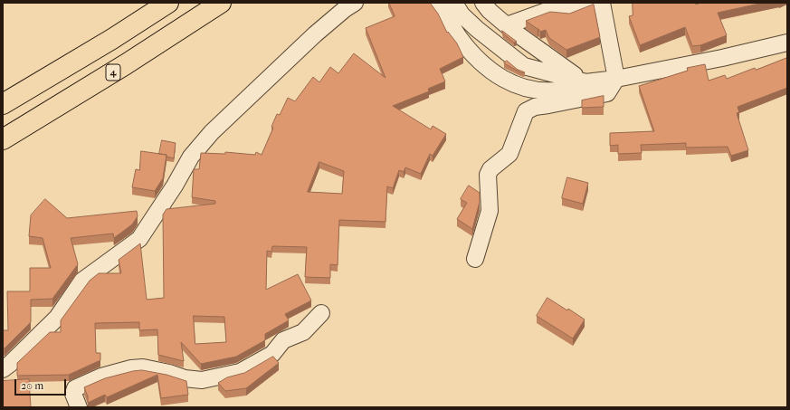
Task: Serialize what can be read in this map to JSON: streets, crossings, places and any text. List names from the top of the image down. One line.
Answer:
{"streets":{"highway":["4"]},"scale_bar":"20 m"}
